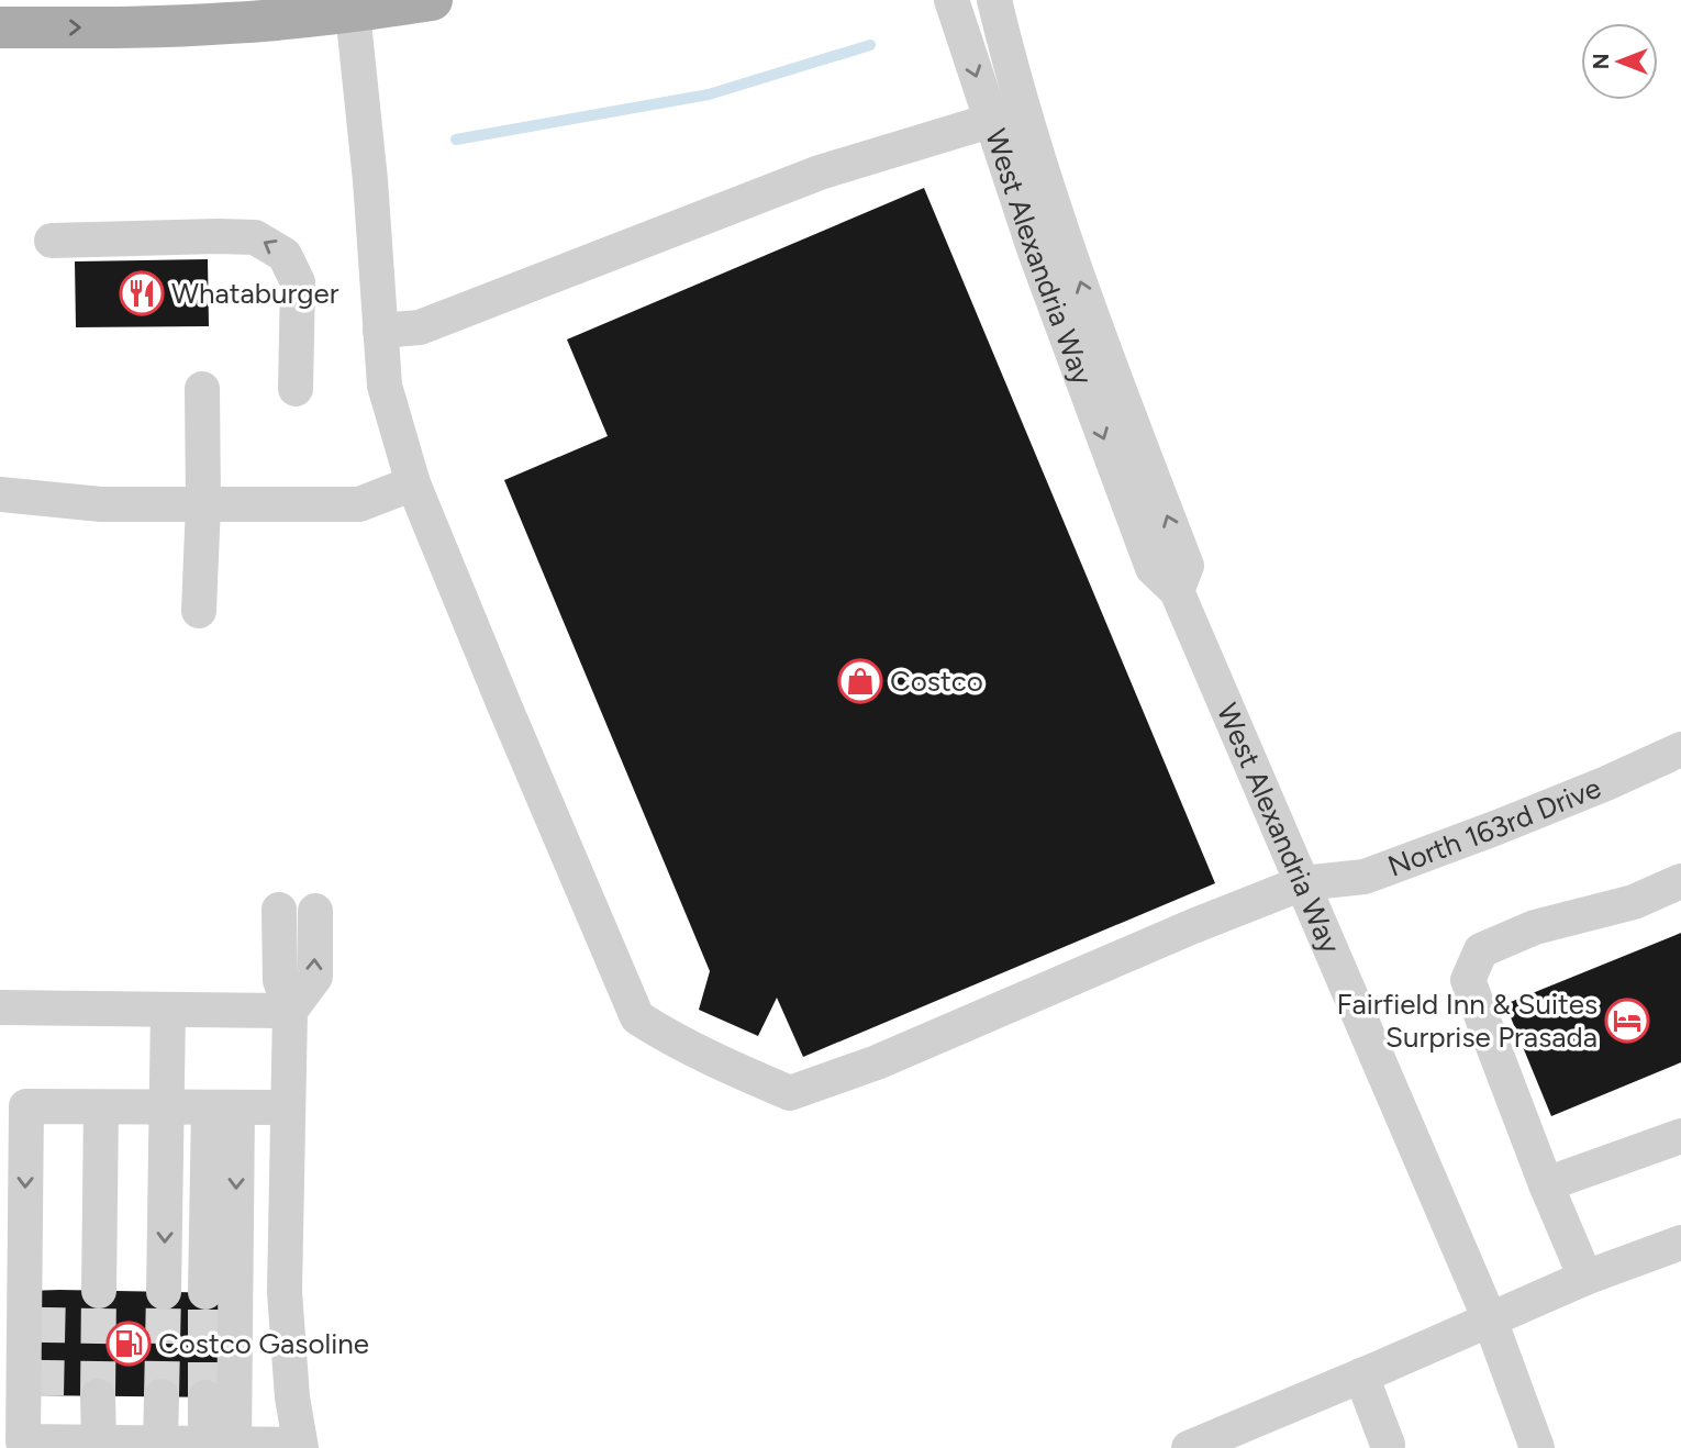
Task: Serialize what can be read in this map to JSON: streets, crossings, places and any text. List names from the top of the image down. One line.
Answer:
{"streets":{"street":["West Alexandria Way","North 163rd Drive"]},"crossings":[["West Alexandria Way","North 163rd Drive"]],"places":{"restaurant":["Whataburger"],"shop":["Costco"],"hotel":["Fairfield Inn & Suites Surprise Prasada"],"fuel station":["Costco Gasoline"]},"north":"left"}
